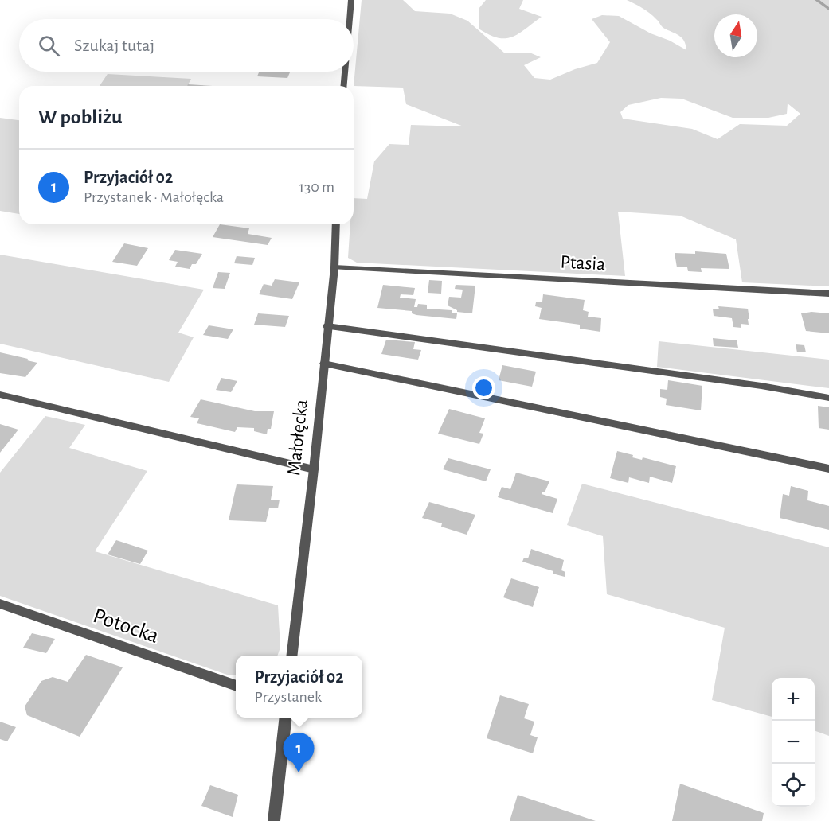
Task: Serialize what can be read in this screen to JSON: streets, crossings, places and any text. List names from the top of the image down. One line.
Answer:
{"streets":{"street":["Ptasia","Małołęcka","Potocka"]},"crossings":[["Ptasia","Małołęcka"]],"north":"top","page":{"search":"Szukaj tutaj","heading":"W pobliżu","list":[{"mark":"1","name":"Przyjaciół 02","note":"Przystanek · Małołęcka","value":"130 m"}],"popup":["Przyjaciół 02","Przystanek"],"map_buttons":["+","−"],"pins":"1"}}
